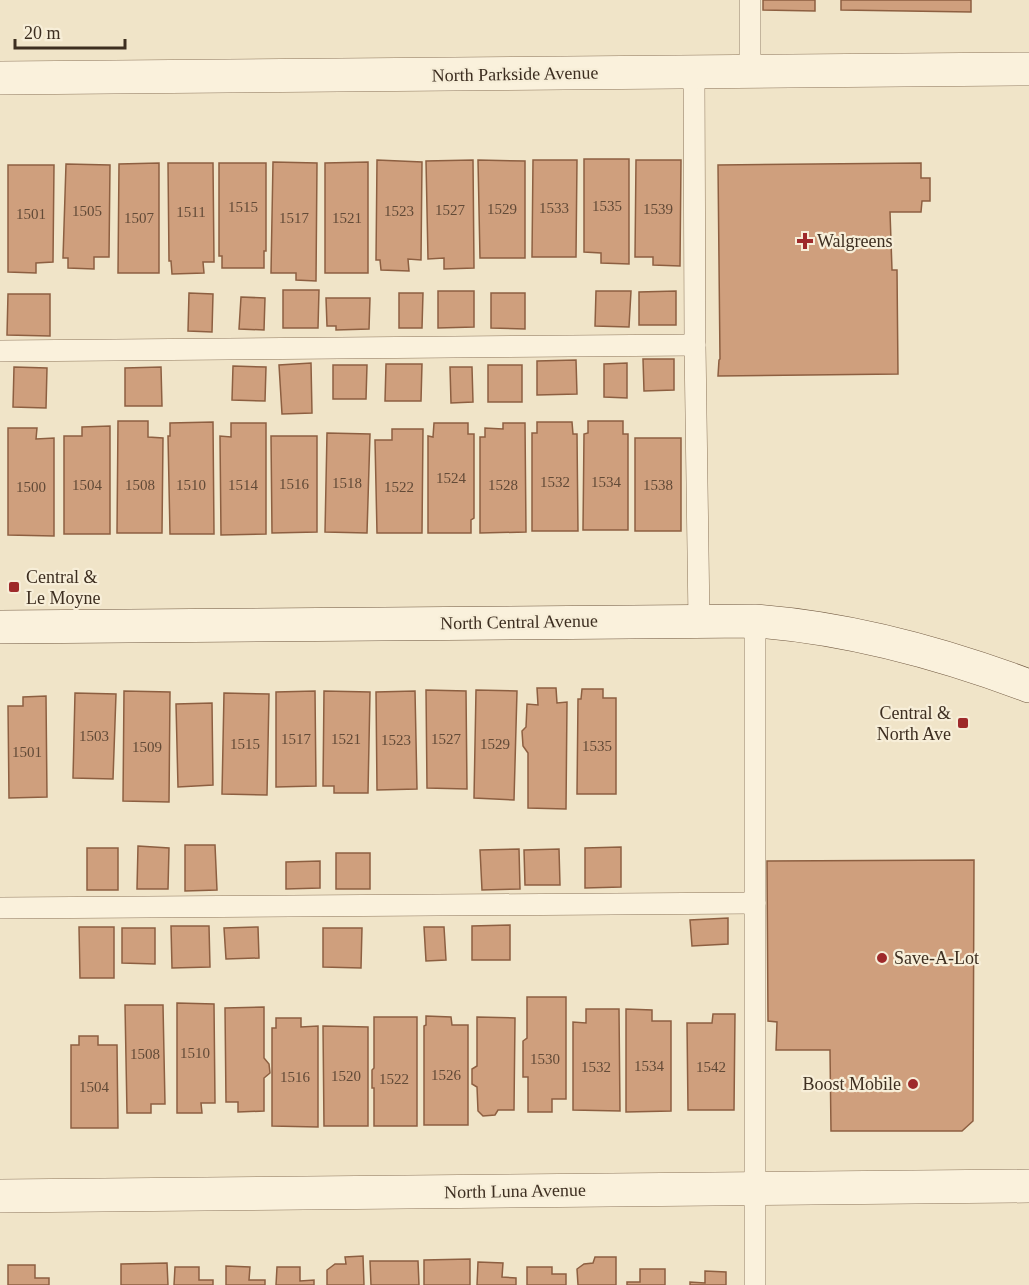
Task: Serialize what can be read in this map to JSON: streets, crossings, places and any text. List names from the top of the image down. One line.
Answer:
{"streets":{"street":["North Parkside Avenue","North Central Avenue","North Luna Avenue"]},"places":{"health":["Walgreens"],"transit":["Central & Le Moyne","Central & North Ave"],"other":["Save-A-Lot","Boost Mobile"]},"house_numbers":["1535","1515","1533","1529","1539","1527","1505","1523","1511","1501","1507","1517","1521","1524","1532","1534","1518","1516","1504","1508","1510","1514","1528","1538","1500","1522","1503","1517","1521","1527","1523","1515","1529","1535","1509","1501","1510","1508","1530","1534","1532","1542","1526","1520","1516","1522","1504"],"scale_bar":"20 m"}
